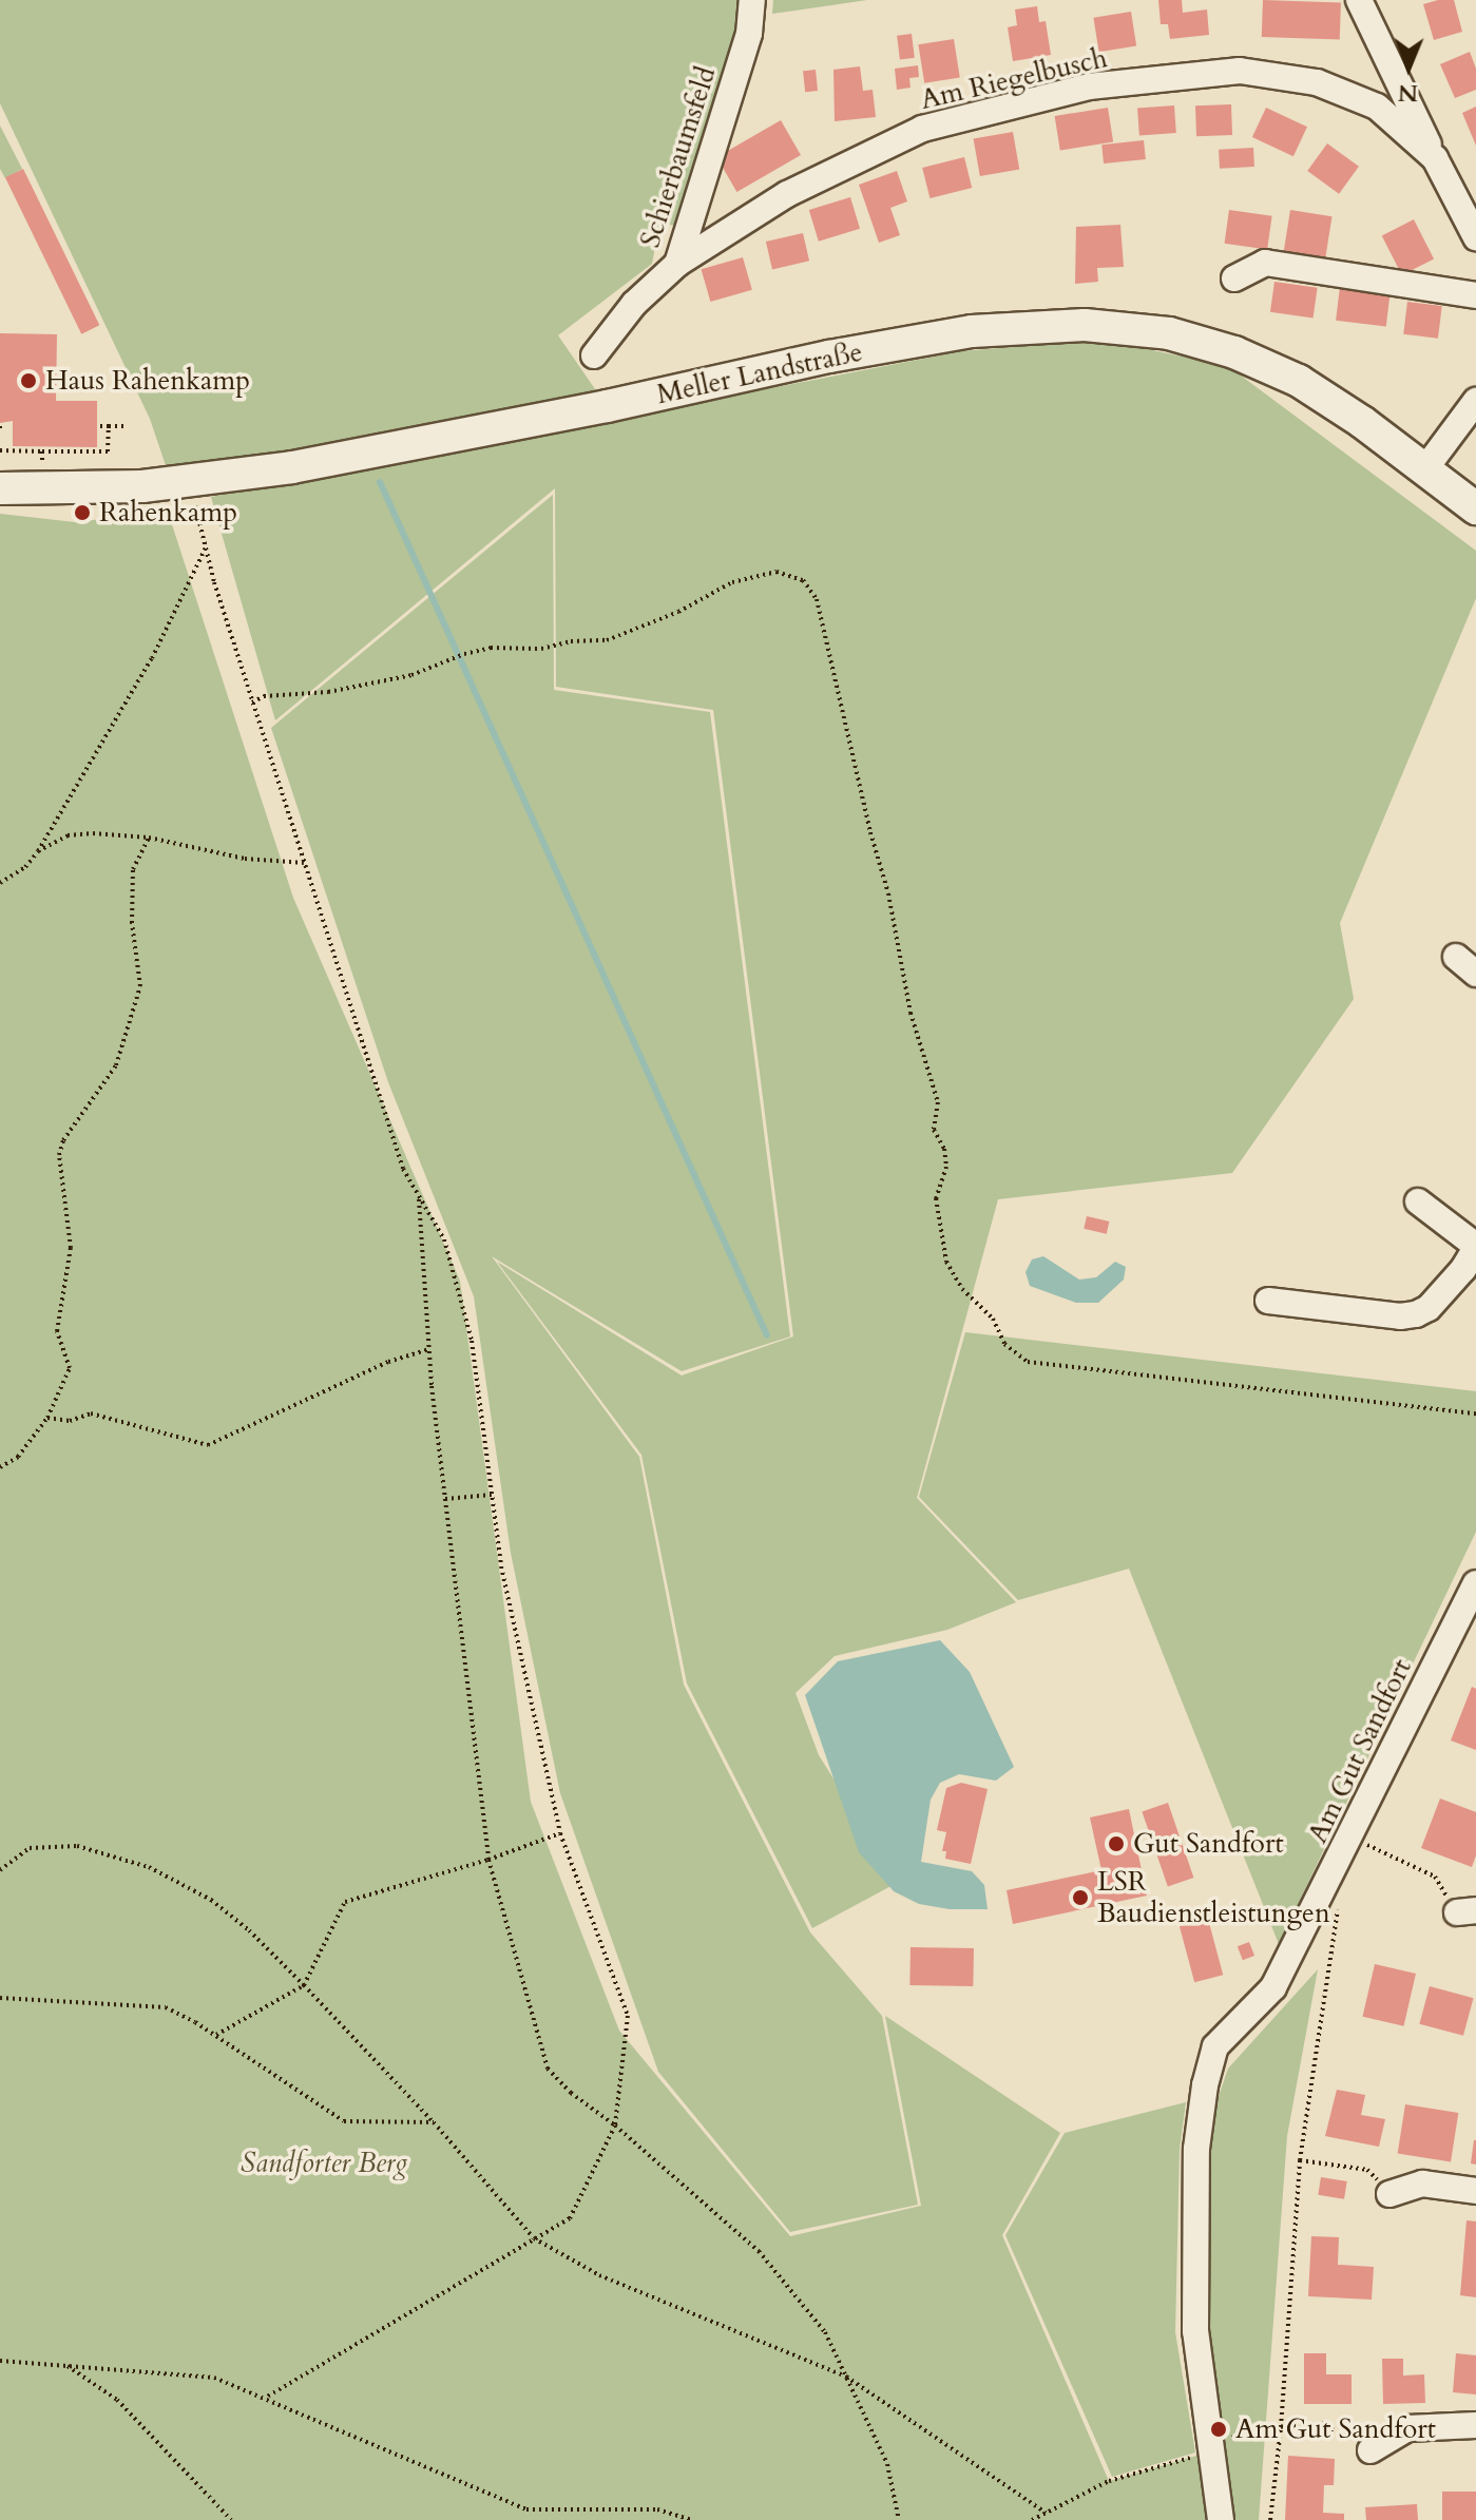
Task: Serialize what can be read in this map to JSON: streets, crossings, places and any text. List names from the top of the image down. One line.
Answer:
{"streets":{"street":["Am Riegelbusch","Schierbaumsfeld","Meller Landstraße","Am Gut Sandfort"]},"crossings":[["Am Riegelbusch","Schierbaumsfeld"]],"parks":["Sandforter Berg"],"places":["Haus Rahenkamp","Rahenkamp","Gut Sandfort","LSR Baudienstleistungen","Am Gut Sandfort"],"north":"bottom"}
